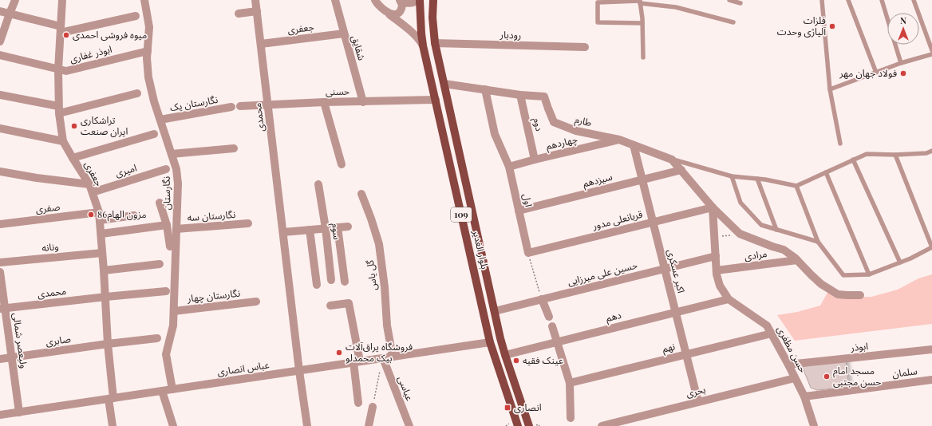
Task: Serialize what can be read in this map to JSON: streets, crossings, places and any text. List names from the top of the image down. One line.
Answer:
{"streets":{"main road":["109","بلوار الغدیر"],"street":["جعفری","رودبار","شقایق","ابوذر غفاری","حسنی","نگارستان یک","محمدی","طارم","دوم","چهاردهم","امیری","سیزدهم","نگارستان","اول","صفری","نگارستان سه","قربانعلی مدور","سوم","ونانه","مرادی","اکبر عسکری","حسین علی میرزایی","گل یاس","نگارستان چهار","دهم","ولیعصر شمالی","صابری","ابوذر","نهم","حسن مظفری","عباس انصاری","سلمان","عباسی","بحری"]},"crossings":[["جعفری","شقایق"],["جعفری","ابوذر غفاری"],["جعفری","محمدی"],["جعفری","امیری"],["جعفری","صفری"],["جعفری","ونانه"],["جعفری","صابری"],["جعفری","عباس انصاری"],["رودبار","بلوار الغدیر"],["شقایق","حسنی"],["ابوذر غفاری","نگارستان"],["حسنی","محمدی"],["حسنی","بلوار الغدیر"],["نگارستان یک","نگارستان"],["محمدی","ولیعصر شمالی"],["محمدی","عباس انصاری"],["طارم","دوم"],["طارم","چهاردهم"],["طارم","سیزدهم"],["طارم","اول"],["طارم","قربانعلی مدور"],["طارم","بلوار الغدیر"],["طارم","اکبر عسکری"],["طارم","حسن مظفری"],["دوم","چهاردهم"],["چهاردهم","اول"],["سیزدهم","اول"],["سیزدهم","اکبر عسکری"],["نگارستان","نگارستان سه"],["نگارستان","نگارستان چهار"],["نگارستان","عباس انصاری"],["اول","قربانعلی مدور"],["قربانعلی مدور","اکبر عسکری"],["قربانعلی مدور","حسن مظفری"],["بلوار الغدیر","حسین علی میرزایی"],["بلوار الغدیر","دهم"],["بلوار الغدیر","عباس انصاری"],["مرادی","حسن مظفری"],["اکبر عسکری","حسین علی میرزایی"],["اکبر عسکری","دهم"],["اکبر عسکری","نهم"],["اکبر عسکری","بحری"],["حسین علی میرزایی","حسن مظفری"],["گل یاس","عباس انصاری"],["دهم","حسن مظفری"],["ولیعصر شمالی","صابری"],["ولیعصر شمالی","عباس انصاری"],["ابوذر","حسن مظفری"],["نهم","حسن مظفری"],["حسن مظفری","سلمان"],["حسن مظفری","بحری"],["عباس انصاری","عباسی"]],"places":{"other":["فلزات آلیاژی وحدت","میوه فروشی احمدی","فولاد جهان مهر","تراشکاری ایران صنعت","مزون الهام86","فروشگاه یراق‌آلات بیک محمدلو","عینک فقیه","مسجد امام حسن مجتبی"],"transit":["انصاری"]},"north":"top"}
